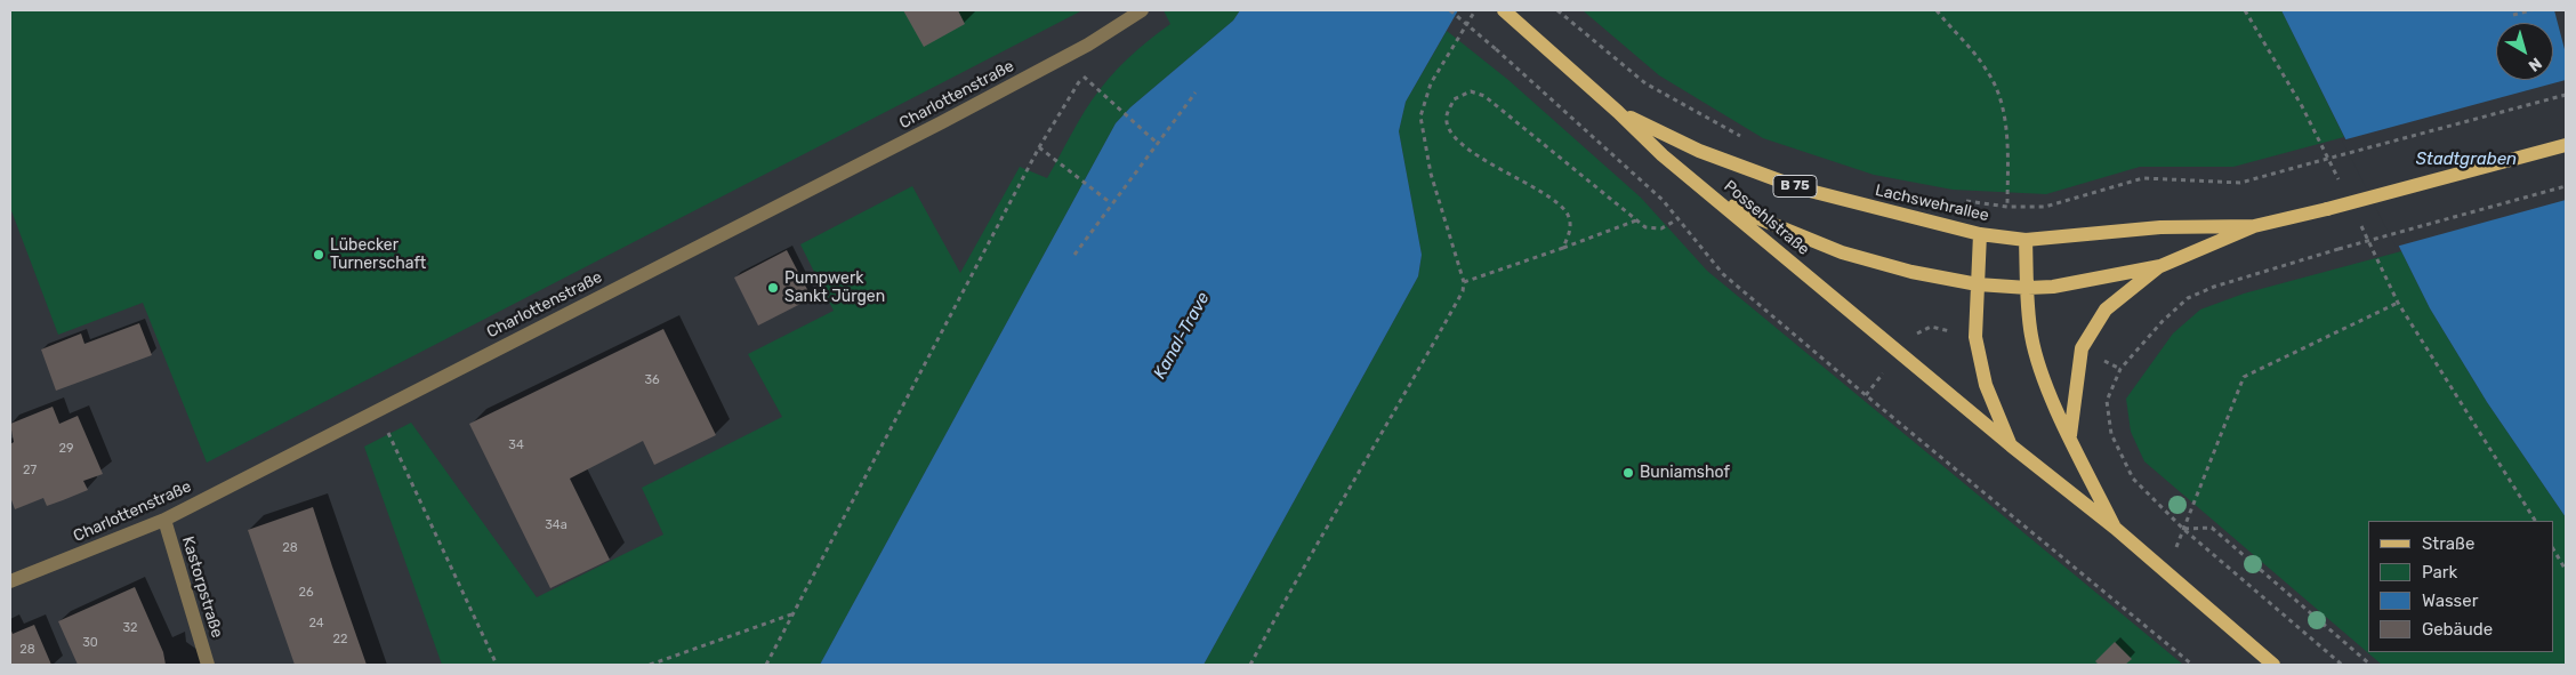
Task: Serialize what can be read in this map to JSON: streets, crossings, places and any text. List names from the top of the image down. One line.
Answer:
{"streets":{"main road":["B 75","Lachswehrallee","Possehlstraße"],"street":["Charlottenstraße","Kastorpstraße"]},"crossings":[["Charlottenstraße","Kastorpstraße"],["Lachswehrallee","Possehlstraße"]],"water":["Stadtgraben","Kanal-Trave"],"places":["Lübecker Turnerschaft","Pumpwerk Sankt Jürgen","Buniamshof"],"house_numbers":["36","34","29","27","34a","28","26","24","32","22","30","28"],"legend":["Straße","Park","Wasser","Gebäude"],"north":"bottom right"}
